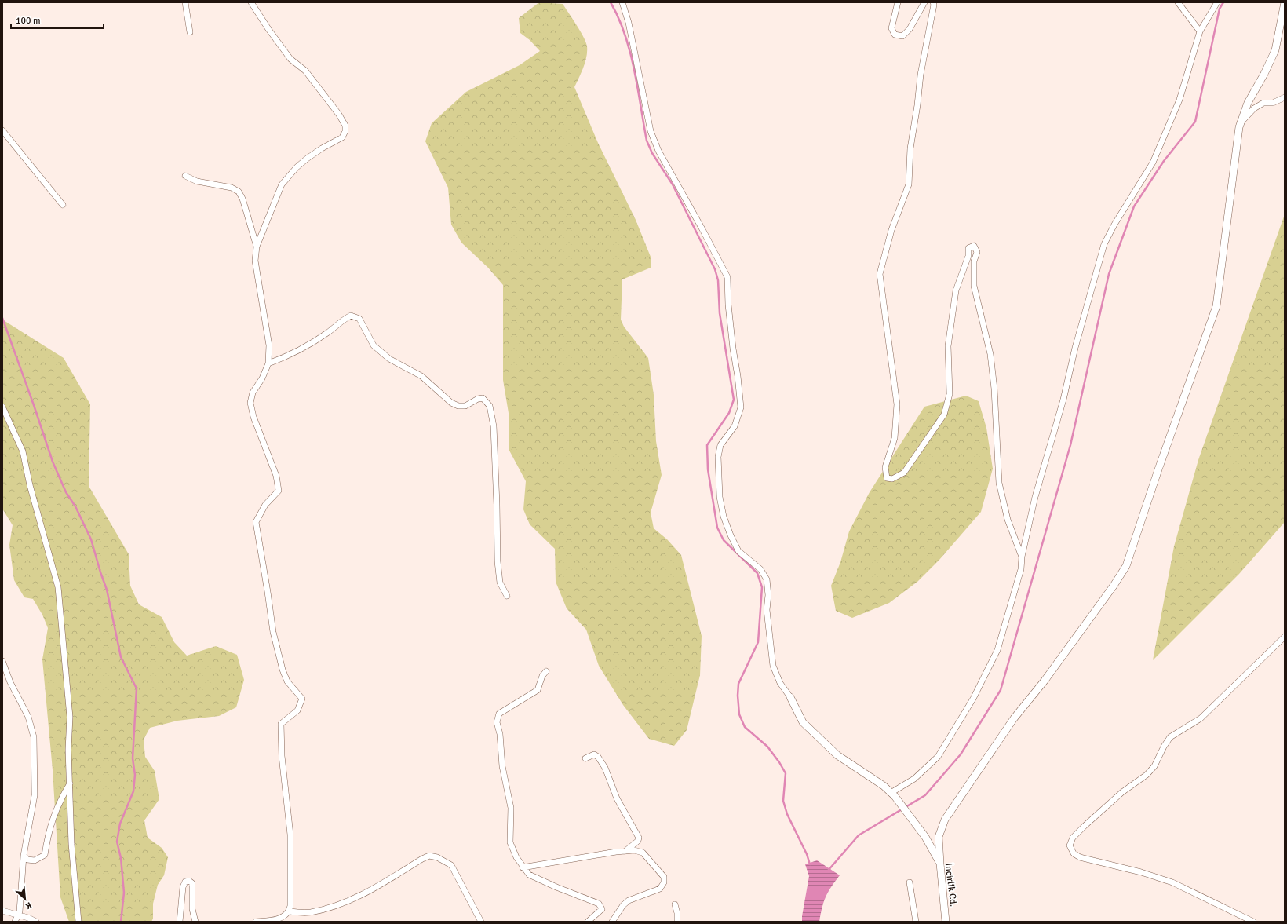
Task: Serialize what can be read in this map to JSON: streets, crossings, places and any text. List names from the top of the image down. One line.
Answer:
{"streets":{"street":["İncirlik Cd."]},"scale_bar":"100 m","north":"bottom right"}
